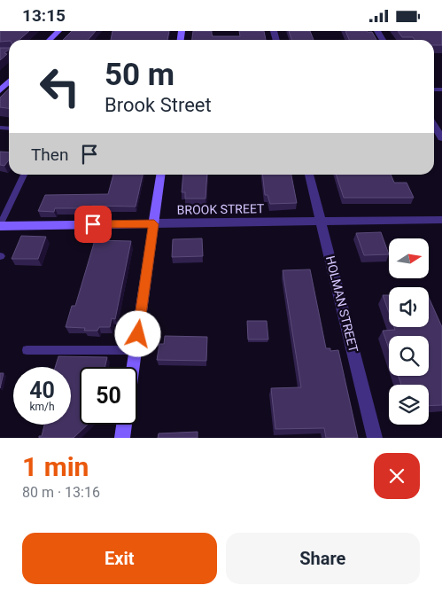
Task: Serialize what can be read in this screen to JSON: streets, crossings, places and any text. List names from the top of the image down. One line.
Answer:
{"streets":{"main road":["BROOK STREET"],"street":["HOLMAN STREET"]},"crossings":[["BROOK STREET","HOLMAN STREET"]],"north":"right","page":{"status":"13:15","turn":["50 m","Brook Street"],"then":"Then","speed":"40 km/h","limit":"50","heading":["1 min","80 m · 13:16"],"buttons":["Exit","Share"]}}
